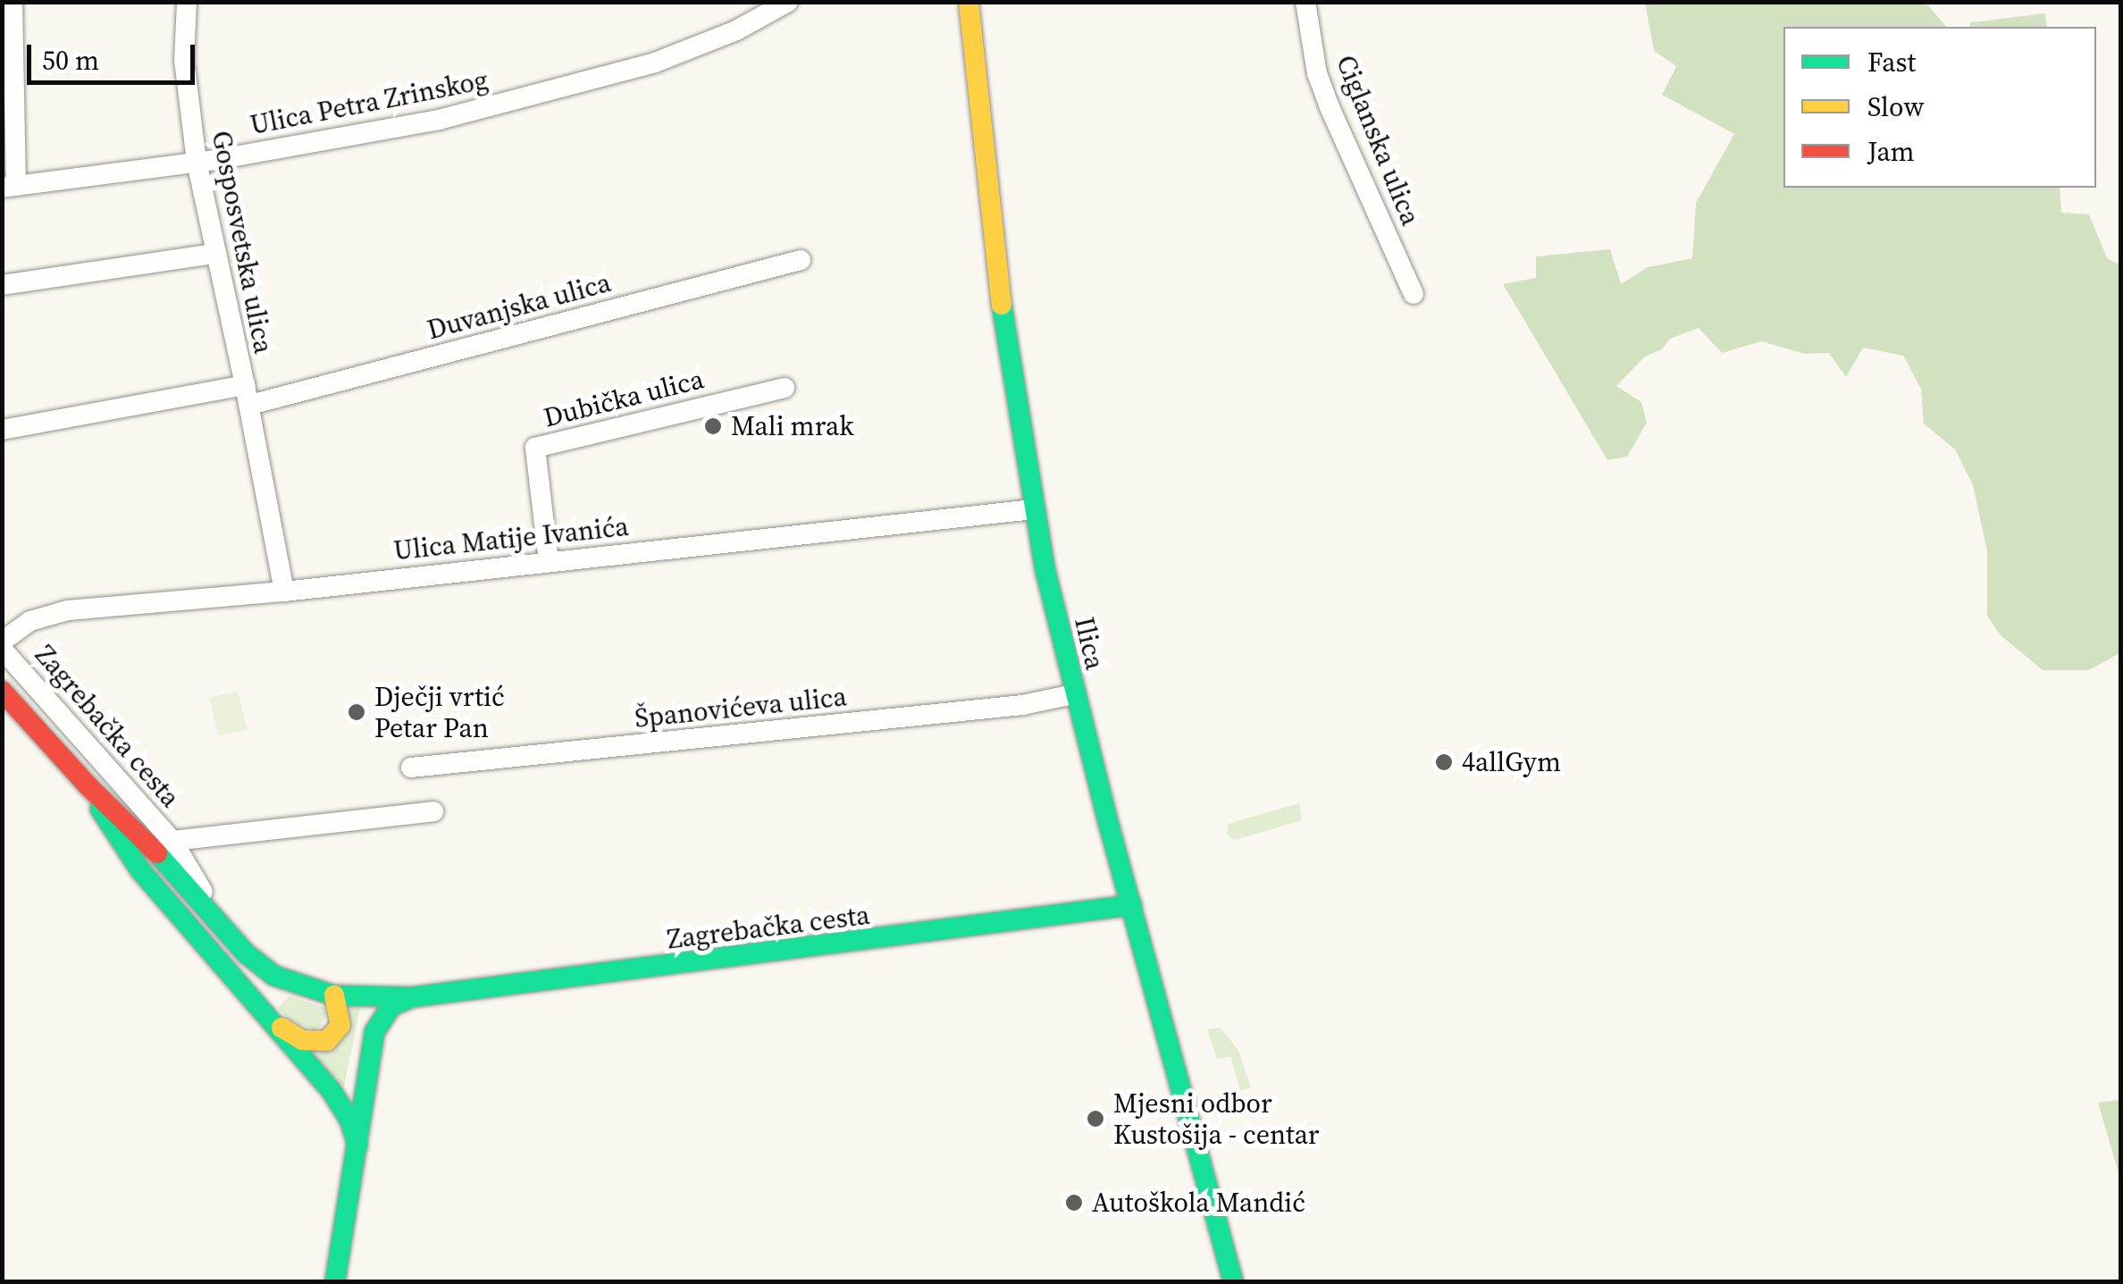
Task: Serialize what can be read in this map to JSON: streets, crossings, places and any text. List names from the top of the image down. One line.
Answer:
{"streets":{"main road":["Ilica","Zagrebačka cesta"],"street":["Ulica Petra Zrinskog","Ciglanska ulica","Gosposvetska ulica","Duvanjska ulica","Dubička ulica","Ulica Matije Ivanića","Španovićeva ulica"]},"crossings":[["Ulica Petra Zrinskog","Gosposvetska ulica"],["Gosposvetska ulica","Duvanjska ulica"],["Dubička ulica","Ulica Matije Ivanića"],["Ulica Matije Ivanića","Ilica"],["Ilica","Španovićeva ulica"],["Ilica","Zagrebačka cesta"]],"places":["Mali mrak","Dječji vrtić Petar Pan","4allGym","Mjesni odbor Kustošija - centar","Autoškola Mandić"],"legend":["Fast","Slow","Jam"],"scale_bar":"50 m"}
